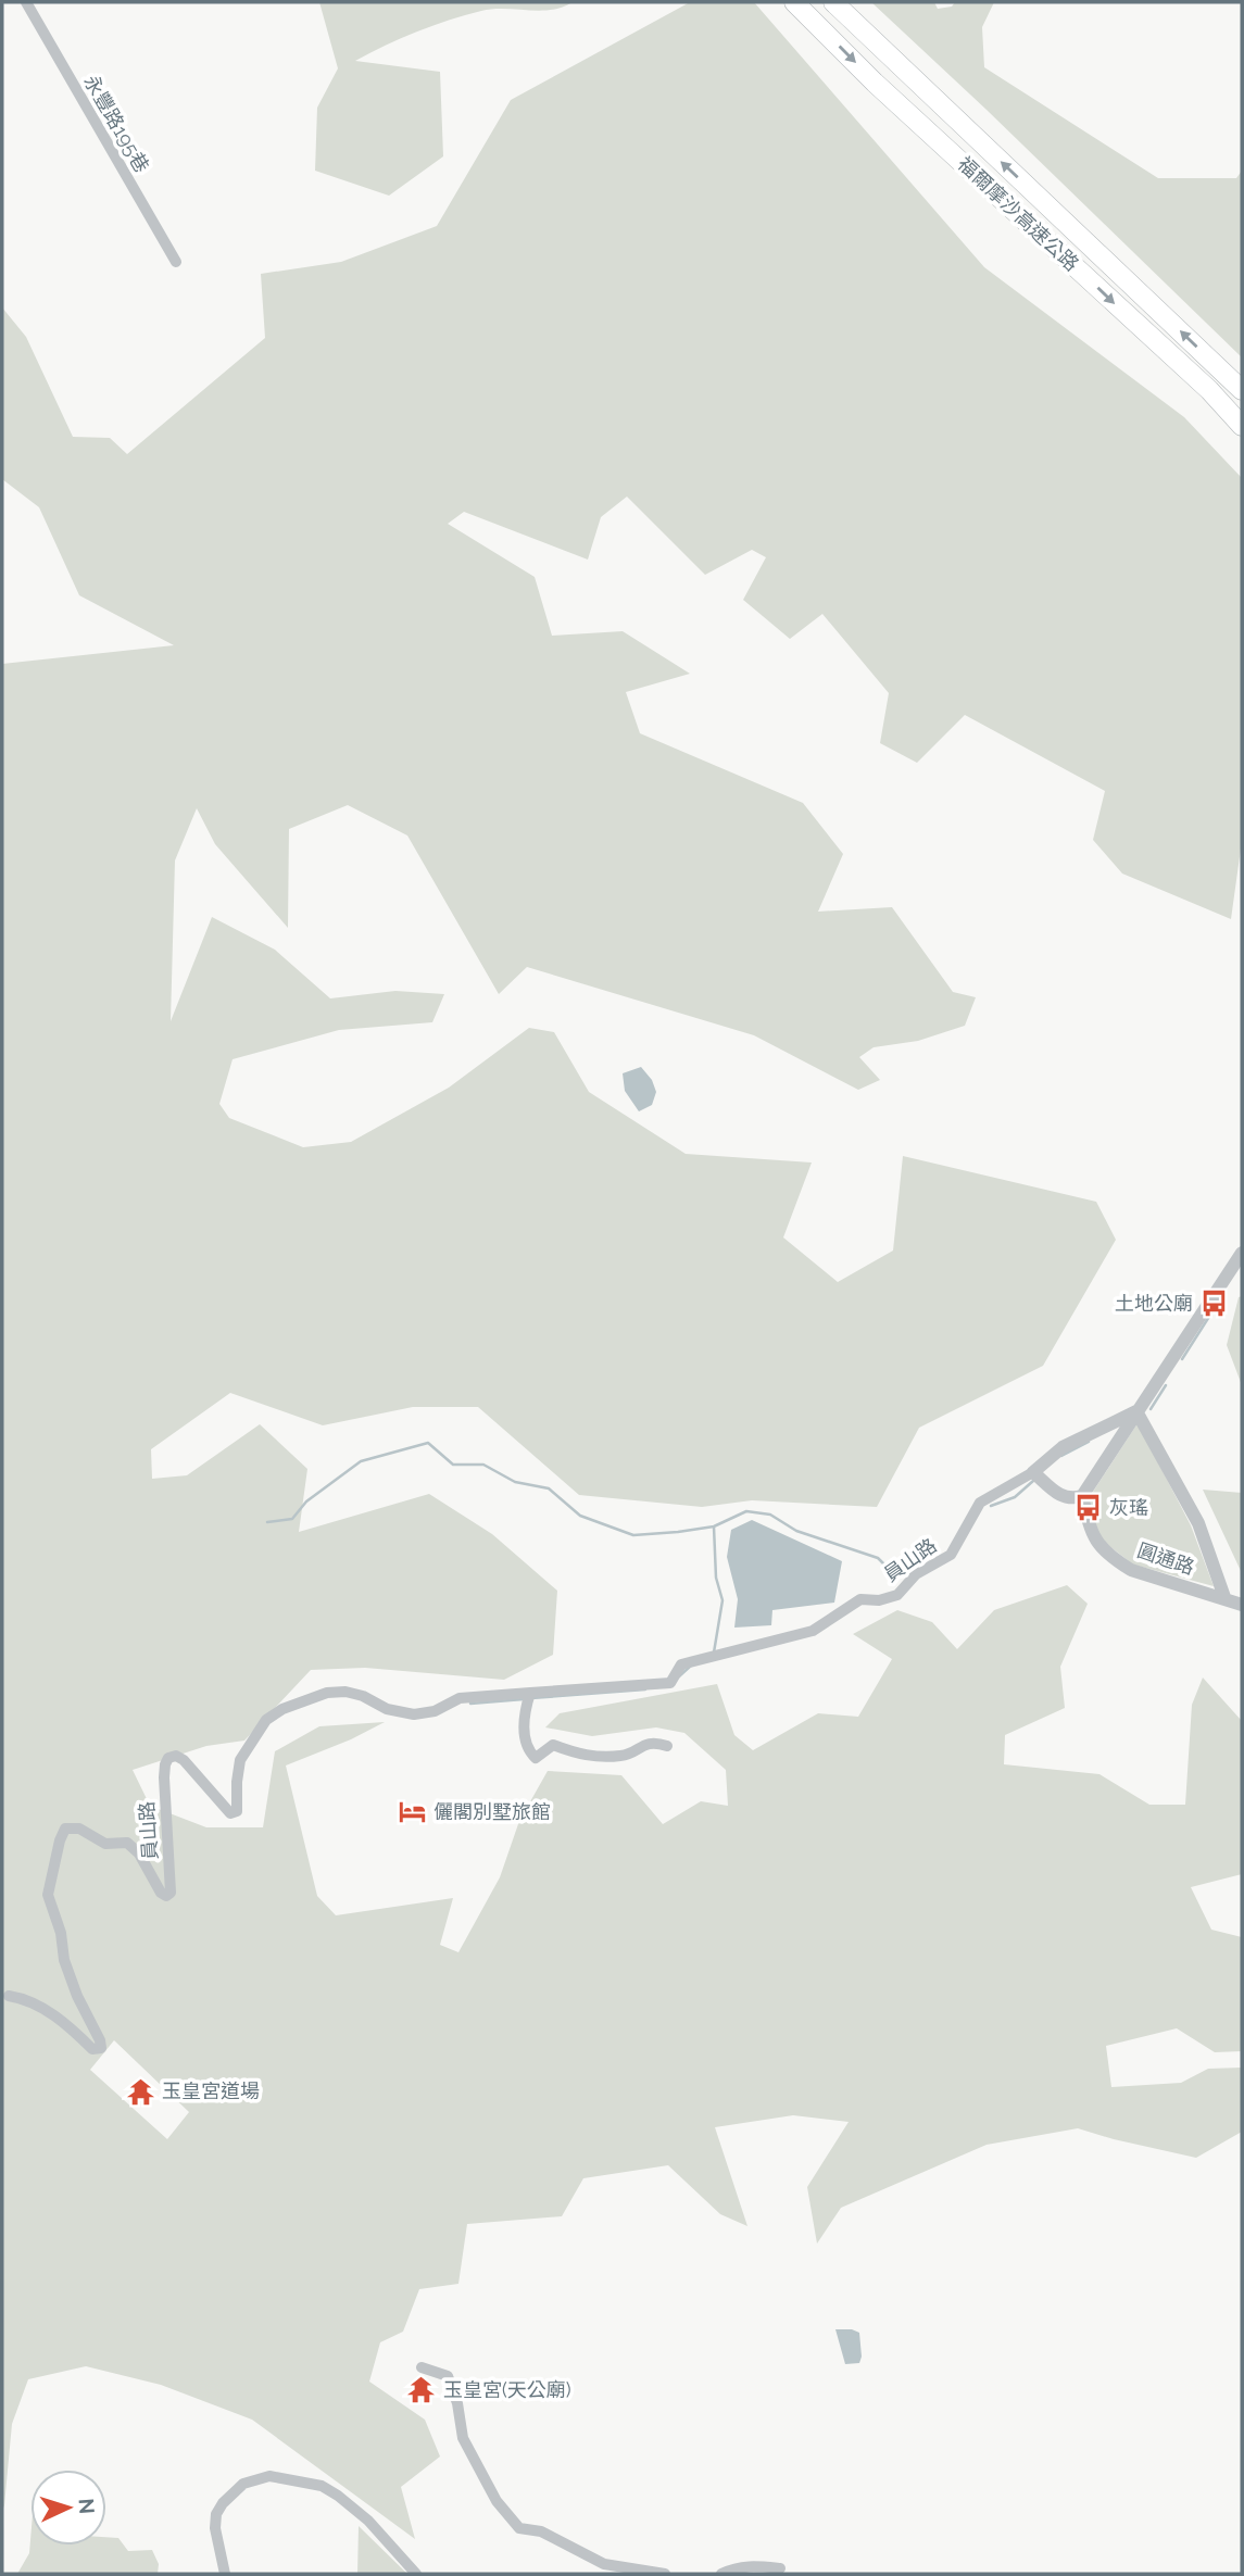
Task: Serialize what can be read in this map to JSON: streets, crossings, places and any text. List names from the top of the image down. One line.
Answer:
{"streets":{"highway":["福爾摩沙高速公路"],"street":["永豐路195巷","圓通路","員山路"]},"places":{"bus stop":["土地公廟","灰瑤"],"hotel":["儷閣別墅旅館"],"temple":["玉皇宮道場","玉皇宮(天公廟)"]},"north":"right"}
